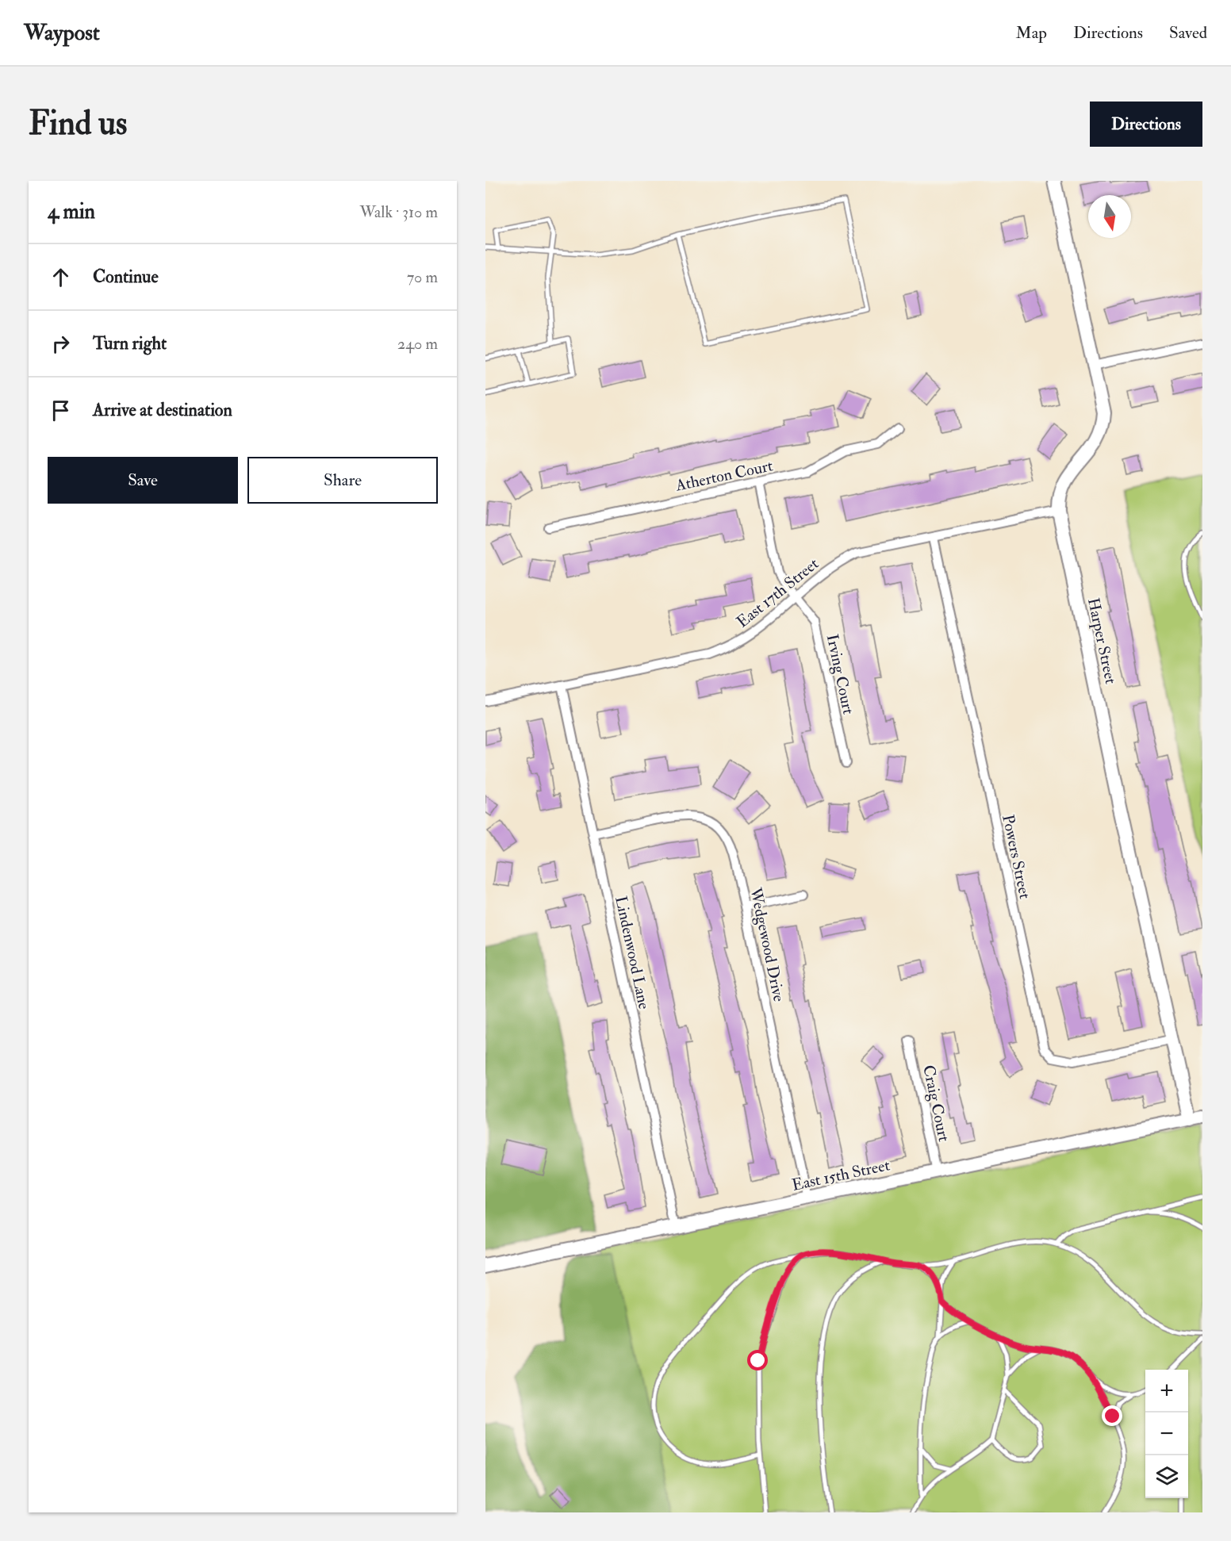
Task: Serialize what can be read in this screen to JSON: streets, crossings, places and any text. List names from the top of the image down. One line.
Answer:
{"streets":{"street":["Atherton Court","East 17th Street","Harper Street","Irving Court","Powers Street","Wedgewood Drive","Lindenwood Lane","Craig Court","East 15th Street"]},"crossings":[["Atherton Court","Irving Court"],["East 17th Street","Harper Street"],["East 17th Street","Irving Court"],["East 17th Street","Powers Street"],["East 17th Street","Lindenwood Lane"],["Harper Street","Powers Street"],["Harper Street","East 15th Street"],["Wedgewood Drive","Lindenwood Lane"],["Wedgewood Drive","East 15th Street"],["Lindenwood Lane","East 15th Street"],["Craig Court","East 15th Street"]],"north":"bottom","page":{"header":"Waypost","nav":["Map","Directions","Saved"],"buttons":["Directions",["Save","Share"]],"title":"Find us","heading":["4 min","Walk · 310 m"],"list":[["Continue","70 m"],["Turn right","240 m"],"Arrive at destination"],"map_buttons":["+","−"]}}
